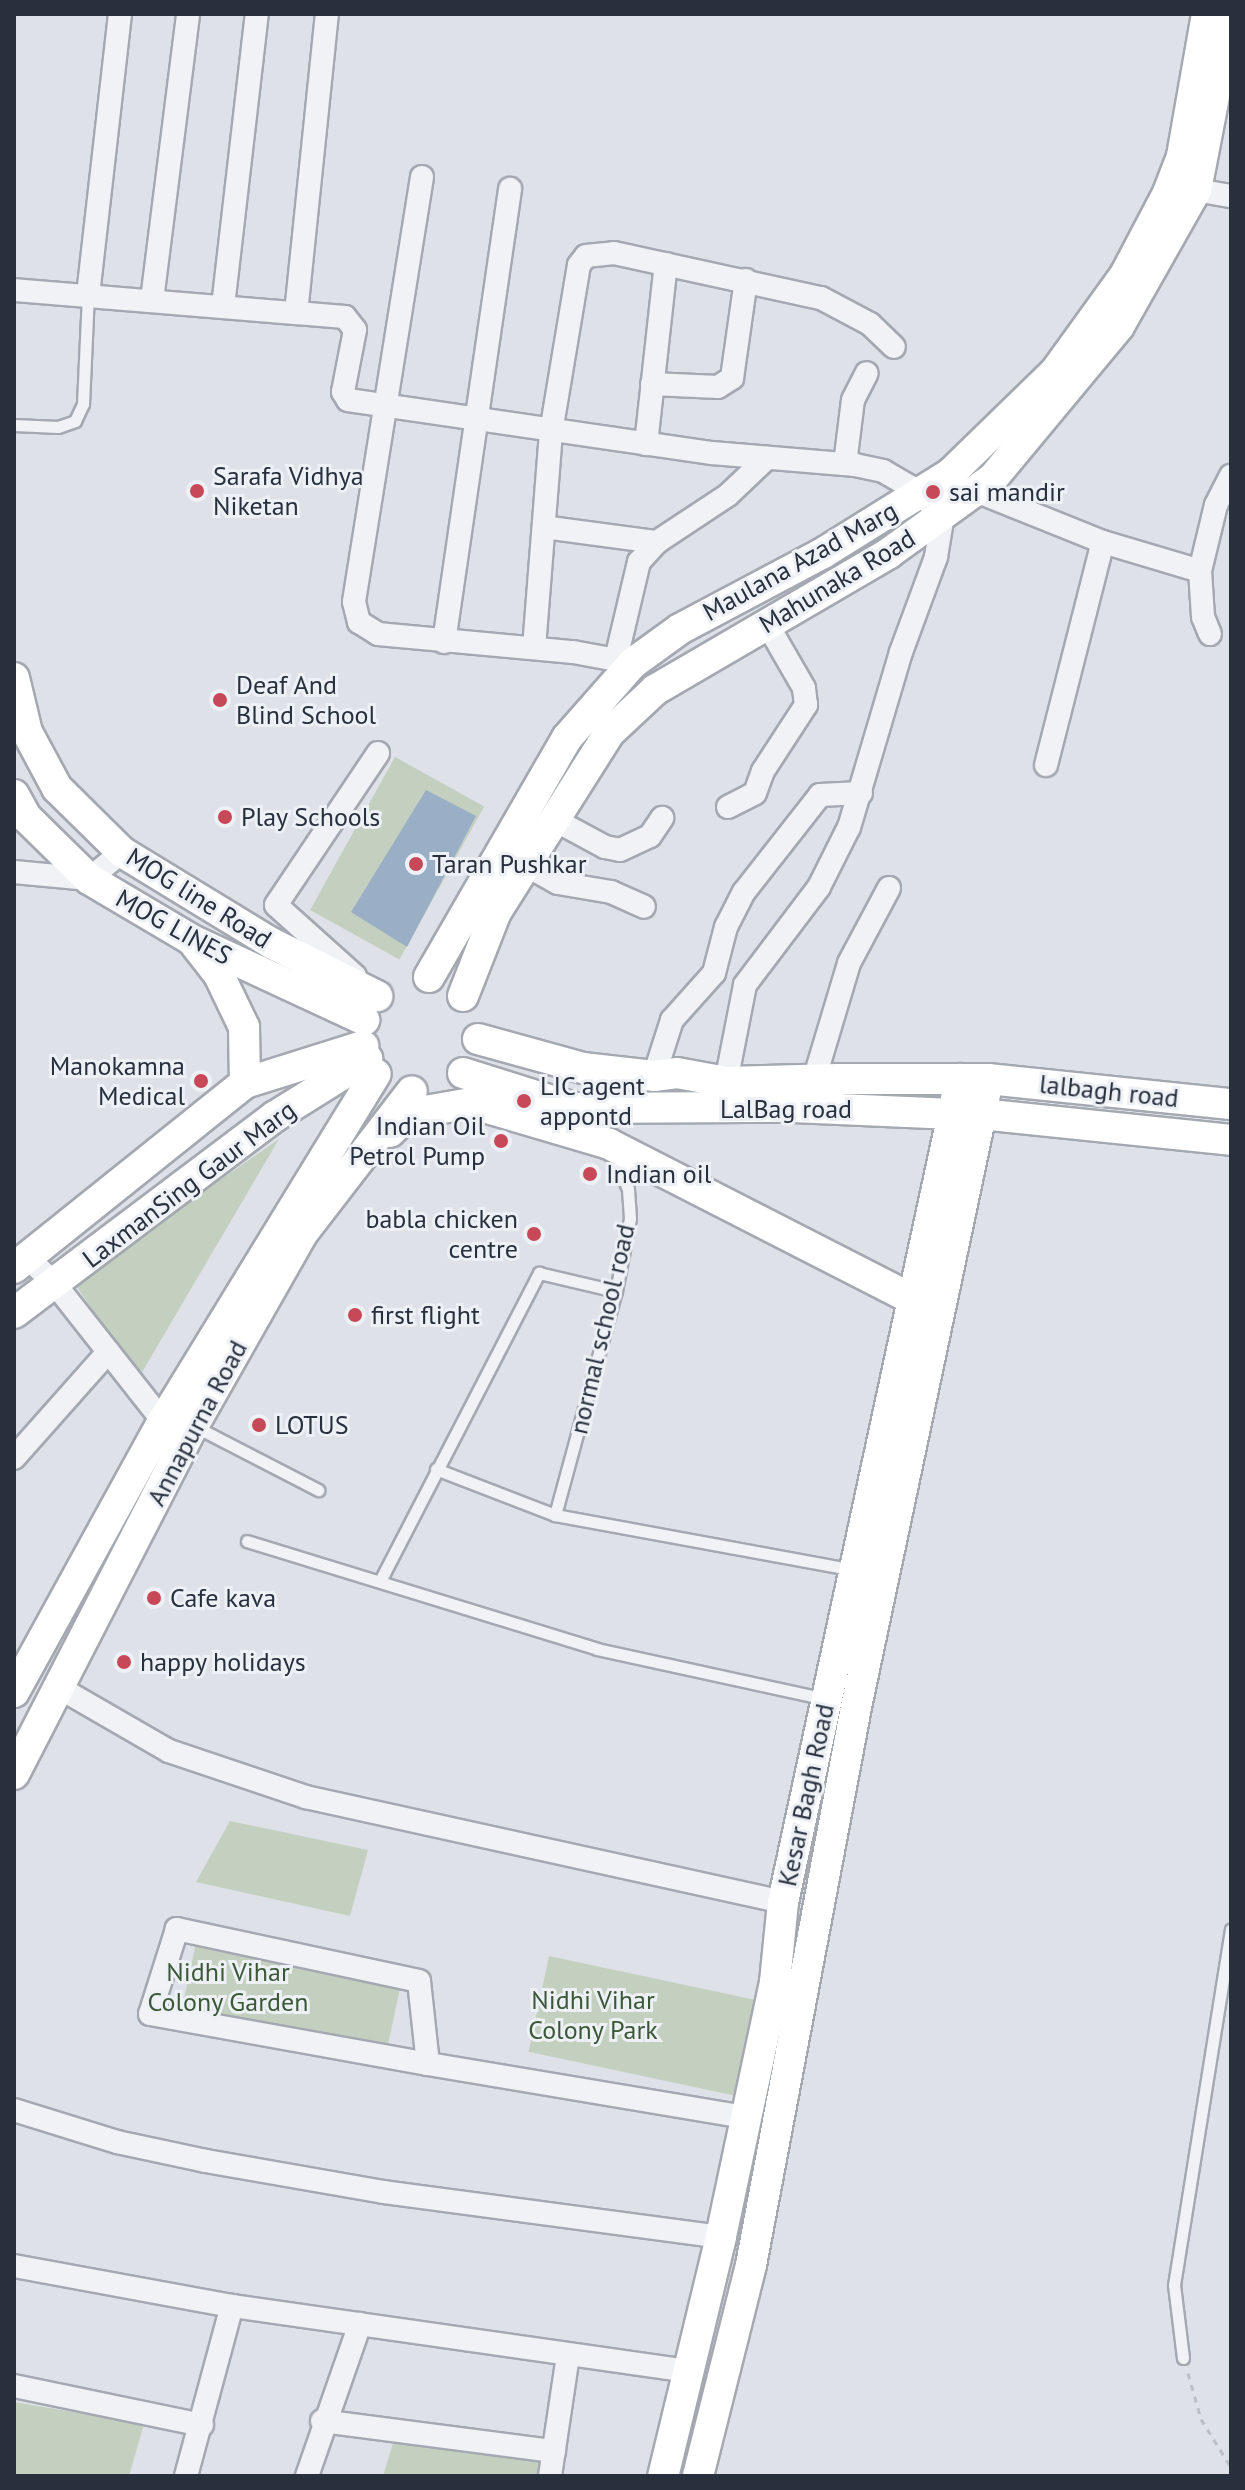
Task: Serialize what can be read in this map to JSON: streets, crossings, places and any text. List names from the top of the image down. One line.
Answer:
{"streets":{"main road":["Maulana Azad Marg","Mahunaka Road","MOG line Road","MOG LINES","lalbagh road","LalBag road","LaxmanSing Gaur Marg","Annapurna Road","Kesar Bagh Road"],"lane":["normal school road"]},"crossings":[["Maulana Azad Marg","Mahunaka Road"],["Maulana Azad Marg","MOG line Road"],["Maulana Azad Marg","MOG LINES"],["Maulana Azad Marg","LaxmanSing Gaur Marg"],["Maulana Azad Marg","Annapurna Road"],["Mahunaka Road","MOG line Road"],["Mahunaka Road","MOG LINES"],["Mahunaka Road","LaxmanSing Gaur Marg"],["Mahunaka Road","Annapurna Road"],["MOG line Road","MOG LINES"],["MOG line Road","LaxmanSing Gaur Marg"],["MOG line Road","Annapurna Road"],["MOG LINES","LaxmanSing Gaur Marg"],["MOG LINES","Annapurna Road"],["LalBag road","Kesar Bagh Road"],["LaxmanSing Gaur Marg","Annapurna Road"]],"parks":["Nidhi Vihar Colony Garden","Nidhi Vihar Colony Park"],"places":["Sarafa Vidhya Niketan","sai mandir","Deaf And Blind School","Play Schools","Taran Pushkar","Manokamna Medical","LIC agent appontd","Indian Oil Petrol Pump","Indian oil","babla chicken centre","first flight","LOTUS","Cafe kava","happy holidays"]}
